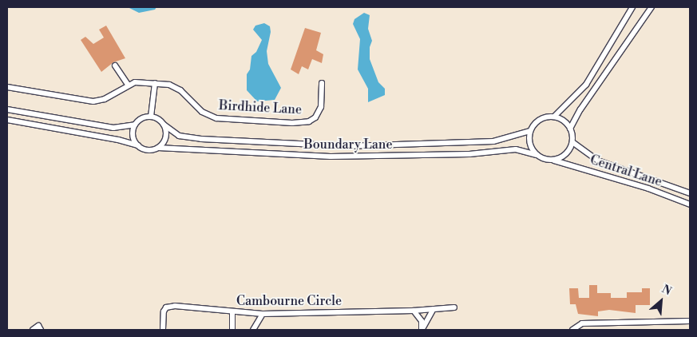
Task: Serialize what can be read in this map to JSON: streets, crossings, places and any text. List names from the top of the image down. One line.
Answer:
{"streets":{"street":["Birdhide Lane","Boundary Lane","Central Lane","Cambourne Circle"]},"crossings":[["Boundary Lane","Central Lane"]],"north":"top right"}
